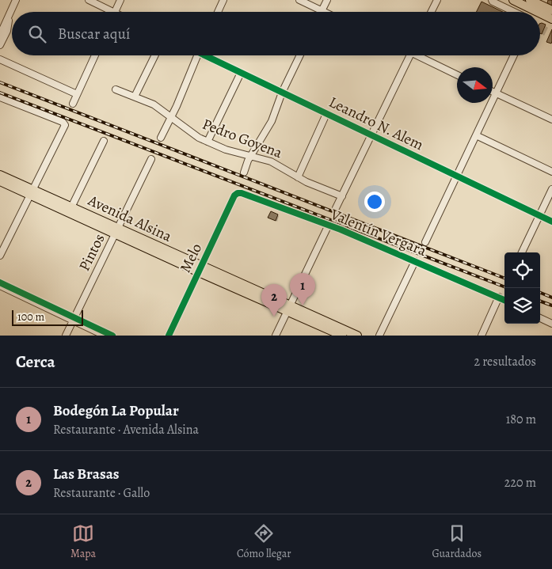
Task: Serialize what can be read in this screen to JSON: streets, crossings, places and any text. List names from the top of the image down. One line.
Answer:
{"streets":{"main road":["Avenida Alsina"],"street":["Leandro N. Alem","Pedro Goyena","Valentín Vergara","Pintos","Melo"]},"crossings":[["Avenida Alsina","Pintos"],["Avenida Alsina","Melo"],["Valentín Vergara","Melo"]],"scale_bar":"100 m","north":"right","page":{"search":"Buscar aquí","pins":["1","2"],"scale":"100 m","heading":["Cerca","2 resultados"],"list":[{"mark":"1","name":"Bodegón La Popular","note":"Restaurante · Avenida Alsina","value":"180 m"},{"mark":"2","name":"Las Brasas","note":"Restaurante · Gallo","value":"220 m"}],"nav":["Mapa","Cómo llegar","Guardados"]}}
